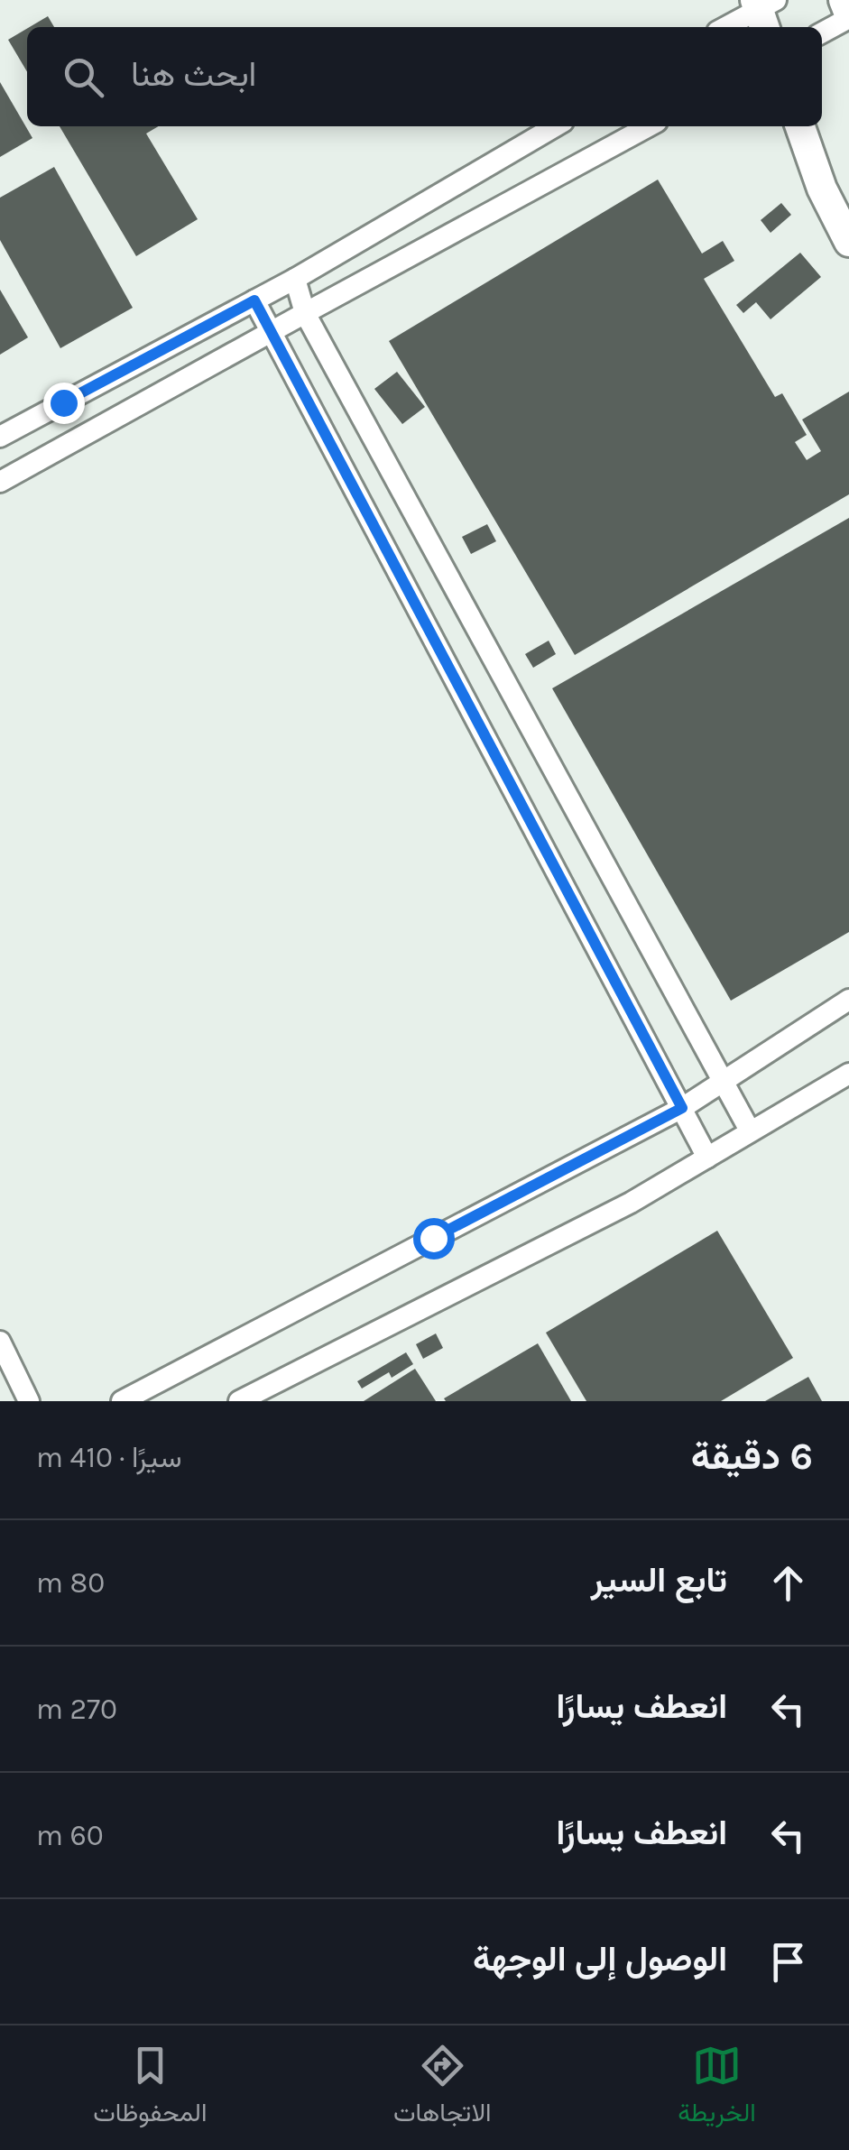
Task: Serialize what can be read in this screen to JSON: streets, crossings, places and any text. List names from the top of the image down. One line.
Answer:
{"page":{"search":"ابحث هنا","heading":["6 دقيقة","سيرًا · 410 m"],"list":[["تابع السير","80 m"],["انعطف يسارًا","270 m"],["انعطف يسارًا","60 m"],"الوصول إلى الوجهة"],"nav":["الخريطة","الاتجاهات","المحفوظات"]}}
